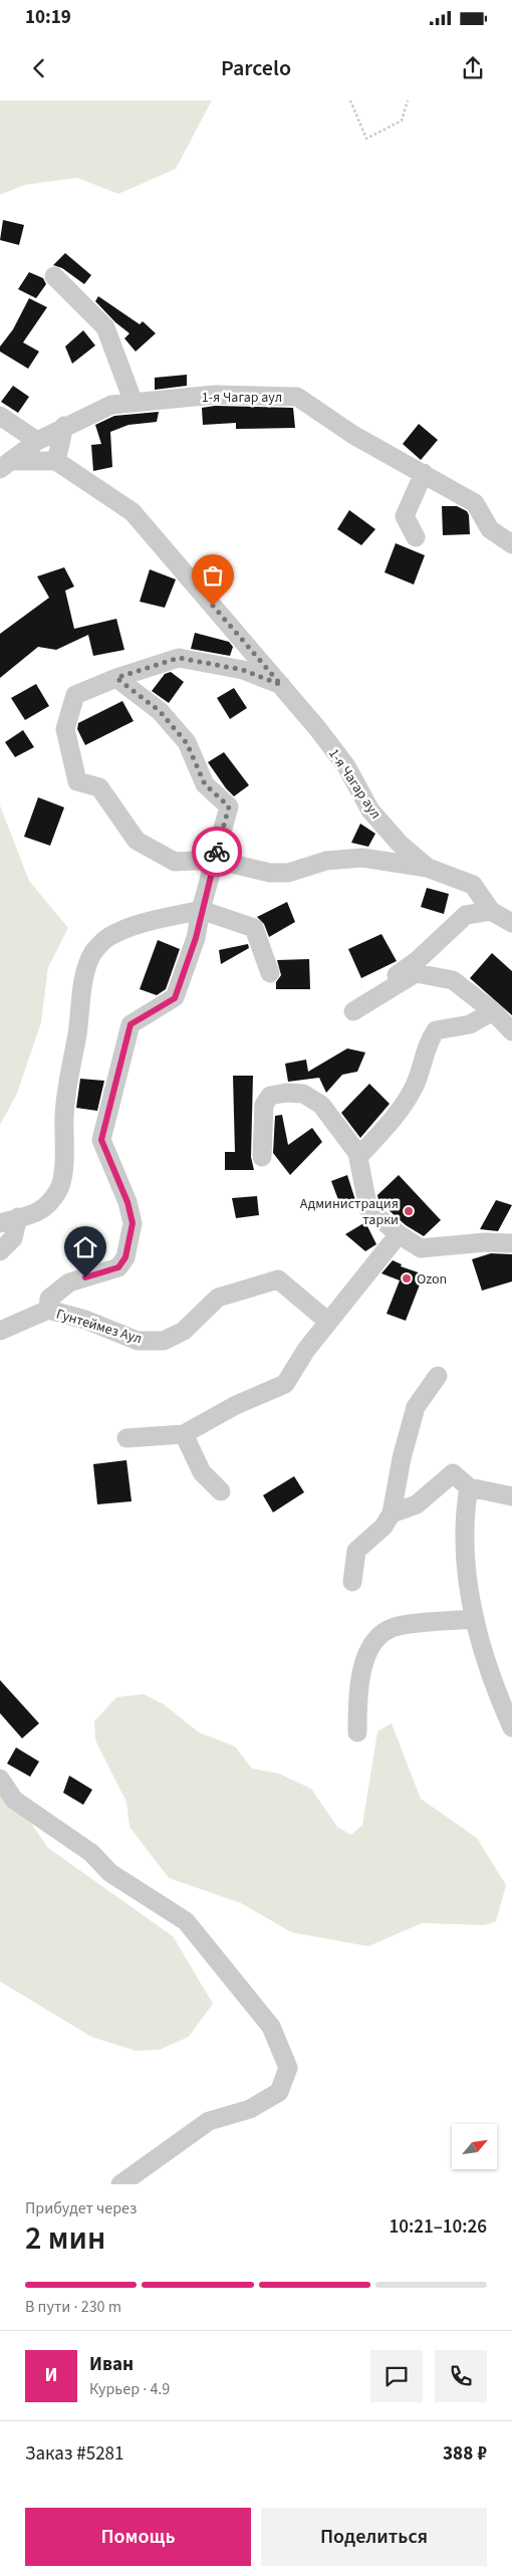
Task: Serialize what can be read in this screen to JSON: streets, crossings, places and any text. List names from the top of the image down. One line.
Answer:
{"streets":{"street":["1-я Чагар аул","Гунтеймез Аул"]},"places":["Администрация тарки","Ozon"],"north":"top right","page":{"status":"10:19","header":"Parcelo","heading":["2 мин","Прибудет через","10:21–10:26"],"panel":["Иван","Курьер · 4.9","Заказ #5281","388 ₽"],"bar":"В пути · 230 m","round":"И","buttons":["Помощь","Поделиться"]}}
